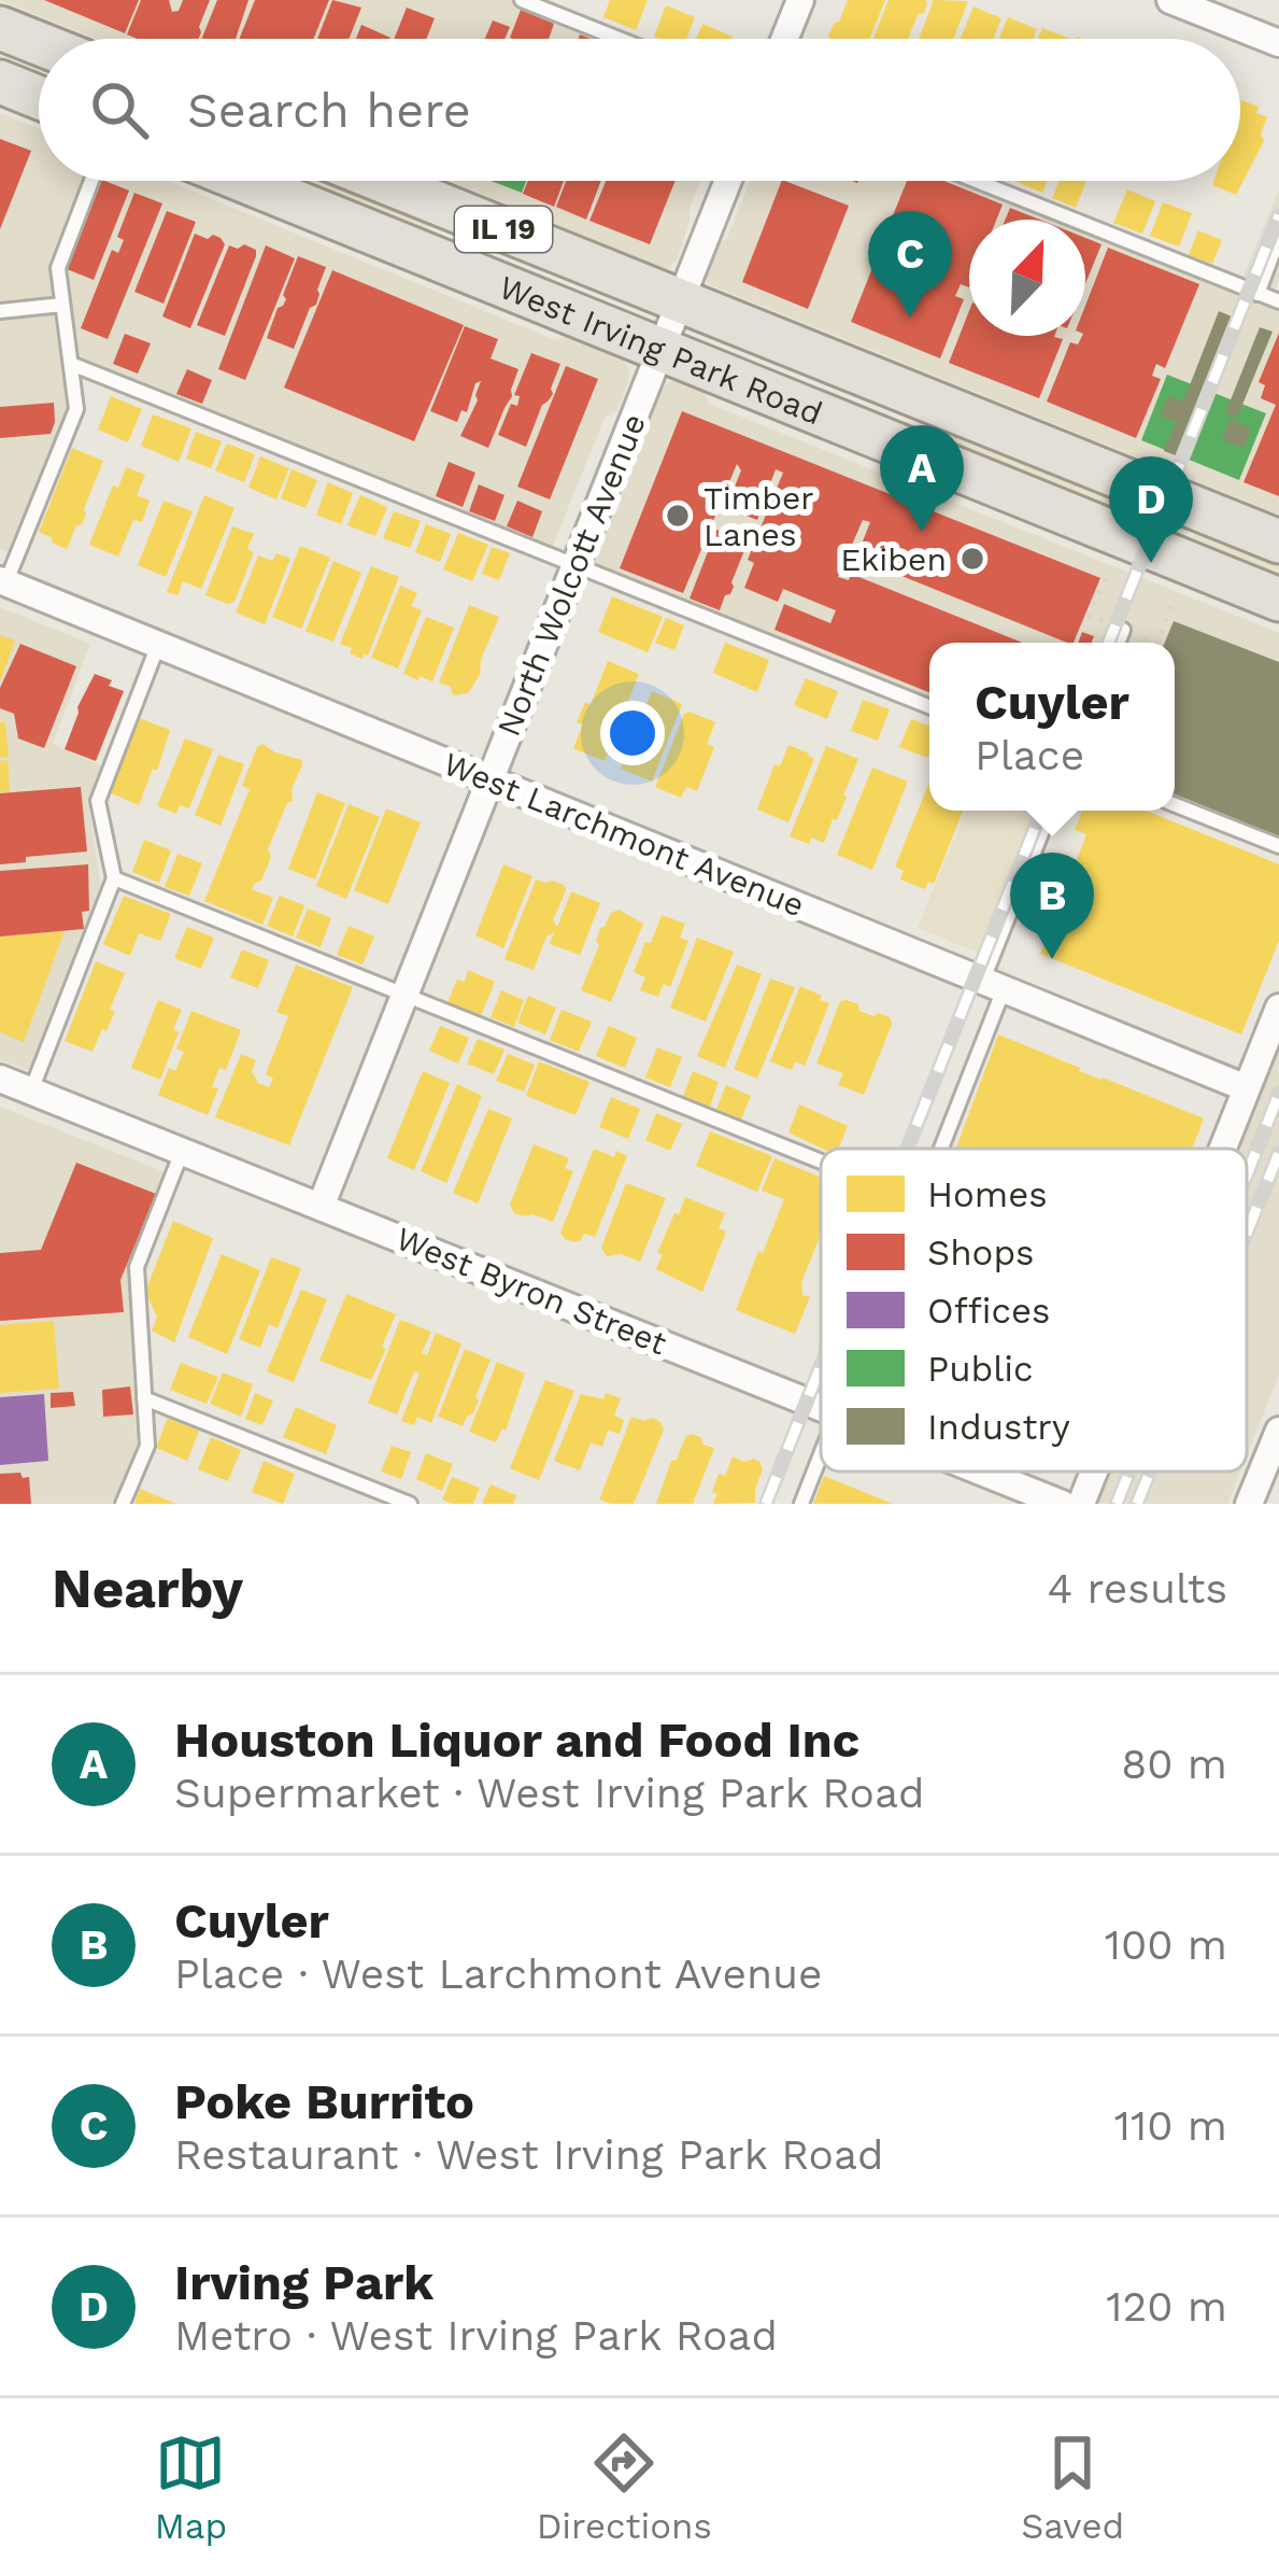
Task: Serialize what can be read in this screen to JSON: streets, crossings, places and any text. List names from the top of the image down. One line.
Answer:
{"streets":{"main road":["IL 19","West Irving Park Road"],"street":["North Wolcott Avenue","West Larchmont Avenue","West Byron Street"]},"crossings":[["West Irving Park Road","North Wolcott Avenue"],["North Wolcott Avenue","West Larchmont Avenue"],["North Wolcott Avenue","West Byron Street"]],"places":["Timber Lanes","Ekiben"],"legend":["Homes","Shops","Offices","Public","Industry"],"north":"top right","page":{"search":"Search here","pins":["C","A","D","B"],"popup":["Cuyler","Place"],"heading":["Nearby","4 results"],"list":[{"mark":"A","name":"Houston Liquor and Food Inc","note":"Supermarket · West Irving Park Road","value":"80 m"},{"mark":"B","name":"Cuyler","note":"Place · West Larchmont Avenue","value":"100 m"},{"mark":"C","name":"Poke Burrito","note":"Restaurant · West Irving Park Road","value":"110 m"},{"mark":"D","name":"Irving Park","note":"Metro · West Irving Park Road","value":"120 m"}],"nav":["Map","Directions","Saved"]}}
